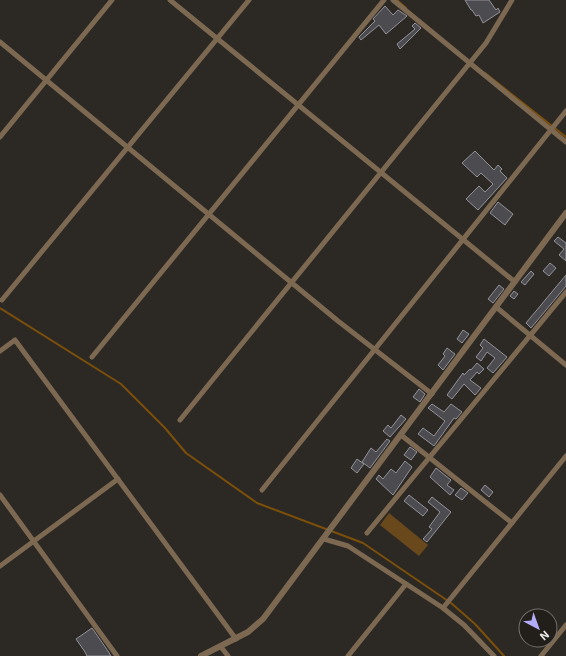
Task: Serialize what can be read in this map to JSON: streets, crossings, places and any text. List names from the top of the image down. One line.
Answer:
{"north":"bottom right"}
